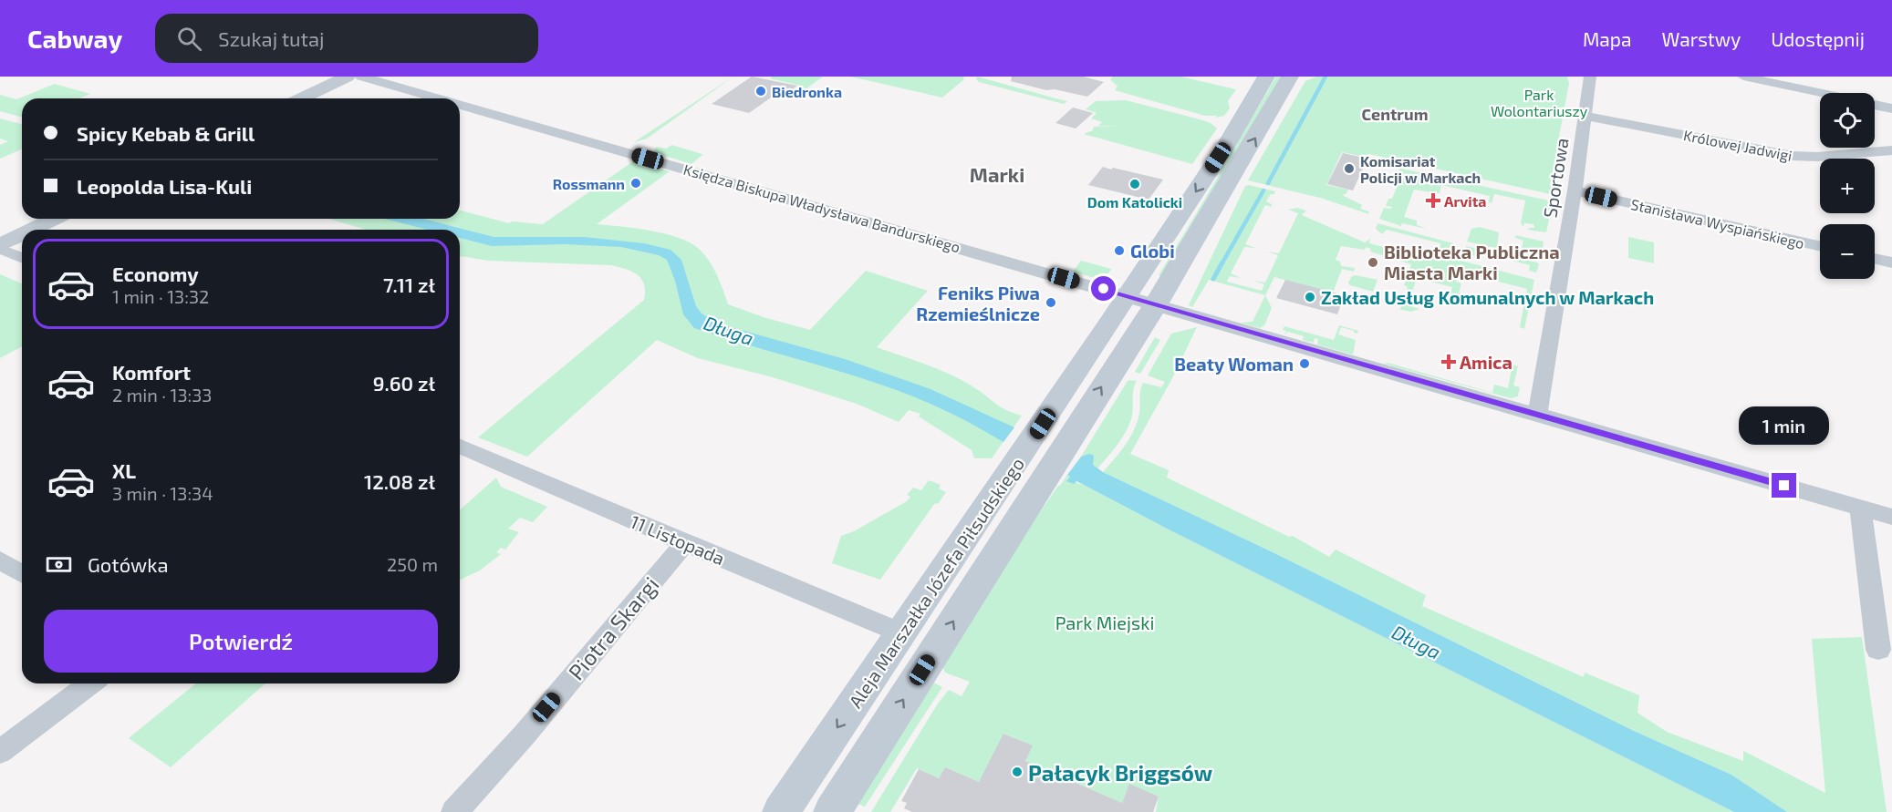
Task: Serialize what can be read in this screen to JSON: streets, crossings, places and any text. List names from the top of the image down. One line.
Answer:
{"streets":{"main road":["Aleja Marszałka Józefa Piłsudskiego"],"street":["Królowej Jadwigi","Sportowa","Księdza Biskupa Władysława Bandurskiego","Stanisława Wyspiańskiego","11 Listopada","Piotra Skargi"]},"crossings":[["Królowej Jadwigi","Sportowa"],["Sportowa","Księdza Biskupa Władysława Bandurskiego"],["Sportowa","Stanisława Wyspiańskiego"],["Księdza Biskupa Władysława Bandurskiego","Aleja Marszałka Józefa Piłsudskiego"],["11 Listopada","Aleja Marszałka Józefa Piłsudskiego"],["11 Listopada","Piotra Skargi"]],"districts":["Centrum","Marki"],"water":["Długa"],"parks":["Park Wolontariuszy","Park Miejski"],"places":{"other":["Biedronka","Komisariat Policji w Markach","Rossmann","Dom Katolicki","Globi","Biblioteka Publiczna Miasta Marki","Zakład Usług Komunalnych w Markach","Feniks Piwa Rzemieślnicze","Beaty Woman","Pałacyk Briggsów"],"health":["Arvita","Amica"]},"page":{"header":"Cabway","search":"Szukaj tutaj","nav":["Mapa","Warstwy","Udostępnij"],"map_buttons":["+","−"],"banner":["Spicy Kebab & Grill","Leopolda Lisa-Kuli"],"list":[{"name":"Economy","note":"1 min · 13:32","value":"7.11 zł"},{"name":"Komfort","note":"2 min · 13:33","value":"9.60 zł"},{"name":"XL","note":"3 min · 13:34","value":"12.08 zł"}],"bubble":"1 min","pay":["Gotówka","250 m"],"buttons":"Potwierdź"}}
